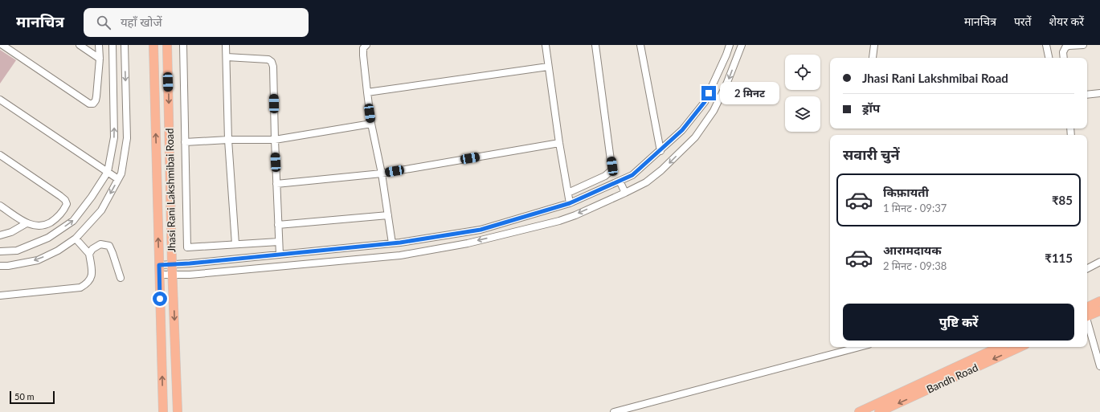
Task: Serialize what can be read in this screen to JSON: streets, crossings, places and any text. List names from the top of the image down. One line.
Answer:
{"streets":{"main road":["Jhasi Rani Lakshmibai Road","Bandh Road"]},"scale_bar":"50 m","page":{"header":"मानचित्र","search":"यहाँ खोजें","nav":["मानचित्र","परतें","शेयर करें"],"banner":["Jhasi Rani Lakshmibai Road","ड्रॉप"],"bubble":"2 मिनट","heading":"सवारी चुनें","list":[{"name":"किफ़ायती","note":"1 मिनट · 09:37","value":"₹85"},{"name":"आरामदायक","note":"2 मिनट · 09:38","value":"₹115"}],"buttons":"पुष्टि करें","scale":"50 m"}}
